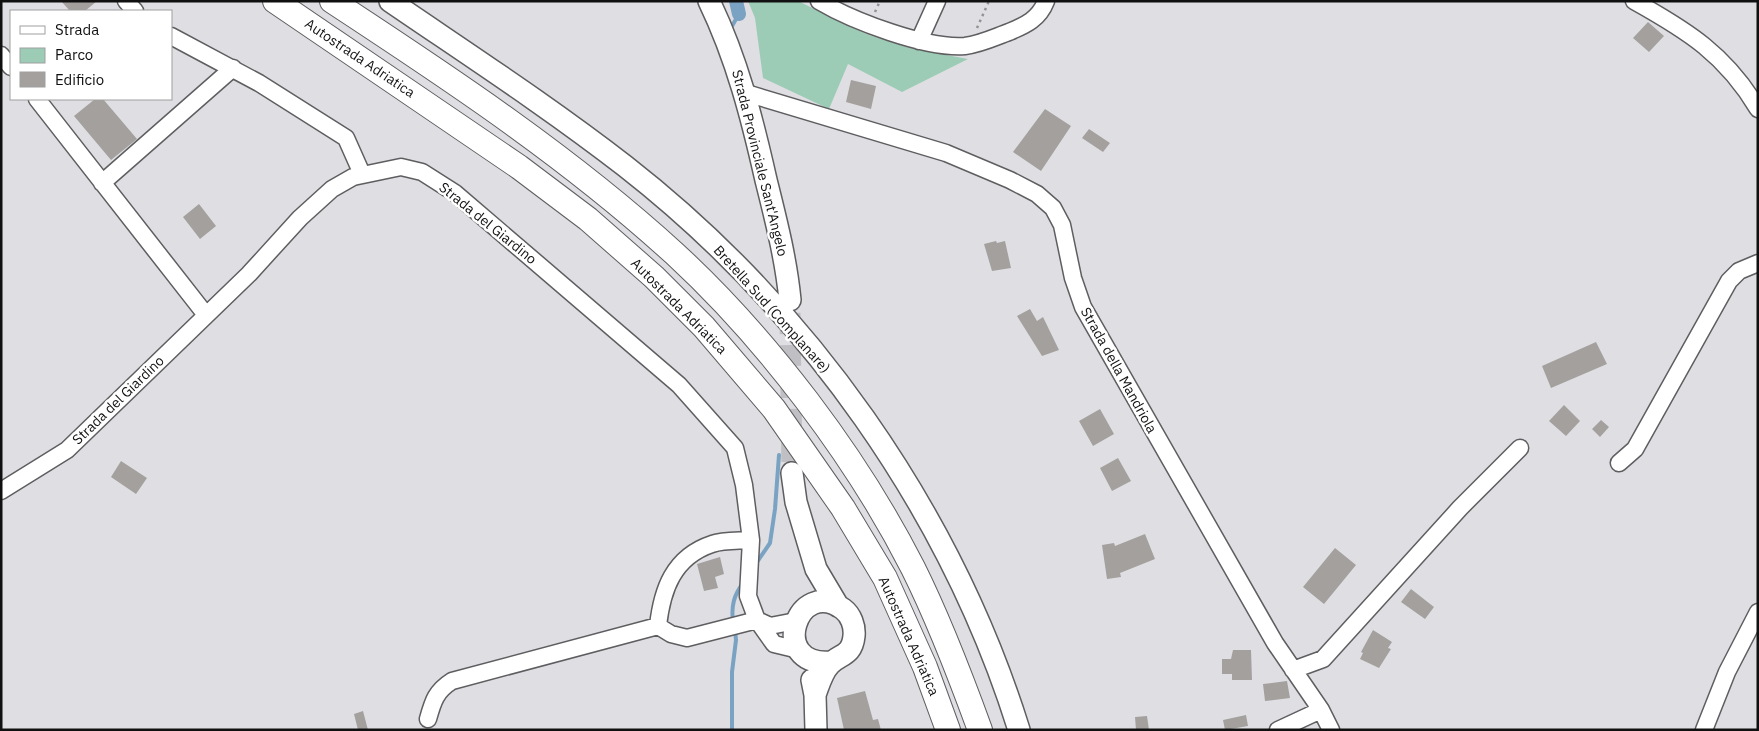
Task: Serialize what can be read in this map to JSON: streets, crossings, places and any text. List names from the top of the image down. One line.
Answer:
{"streets":{"highway":["Autostrada Adriatica"],"main road":["Strada Provinciale Sant'Angelo","Bretella Sud (Complanare)"],"street":["Strada del Giardino","Strada della Mandriola"]},"crossings":[["Strada Provinciale Sant'Angelo","Strada della Mandriola"]],"legend":["Strada","Parco","Edificio"]}
